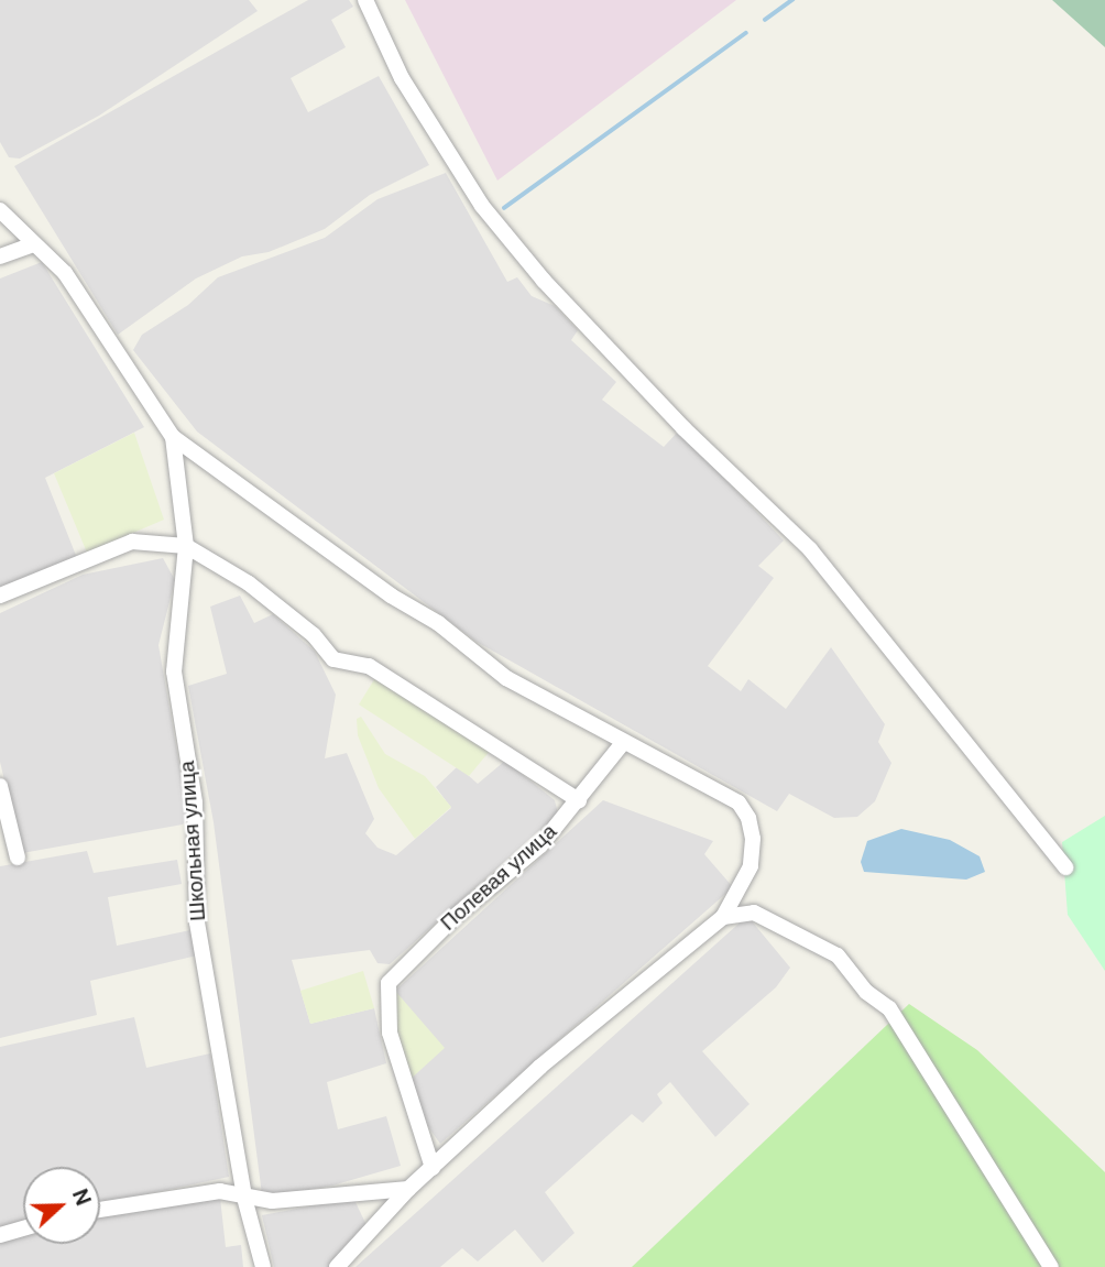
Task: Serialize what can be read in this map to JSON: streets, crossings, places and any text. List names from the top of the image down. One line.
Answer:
{"streets":{"street":["Школьная улица","Полевая улица"]},"crossings":[["Школьная улица","Полевая улица"]],"north":"right"}
